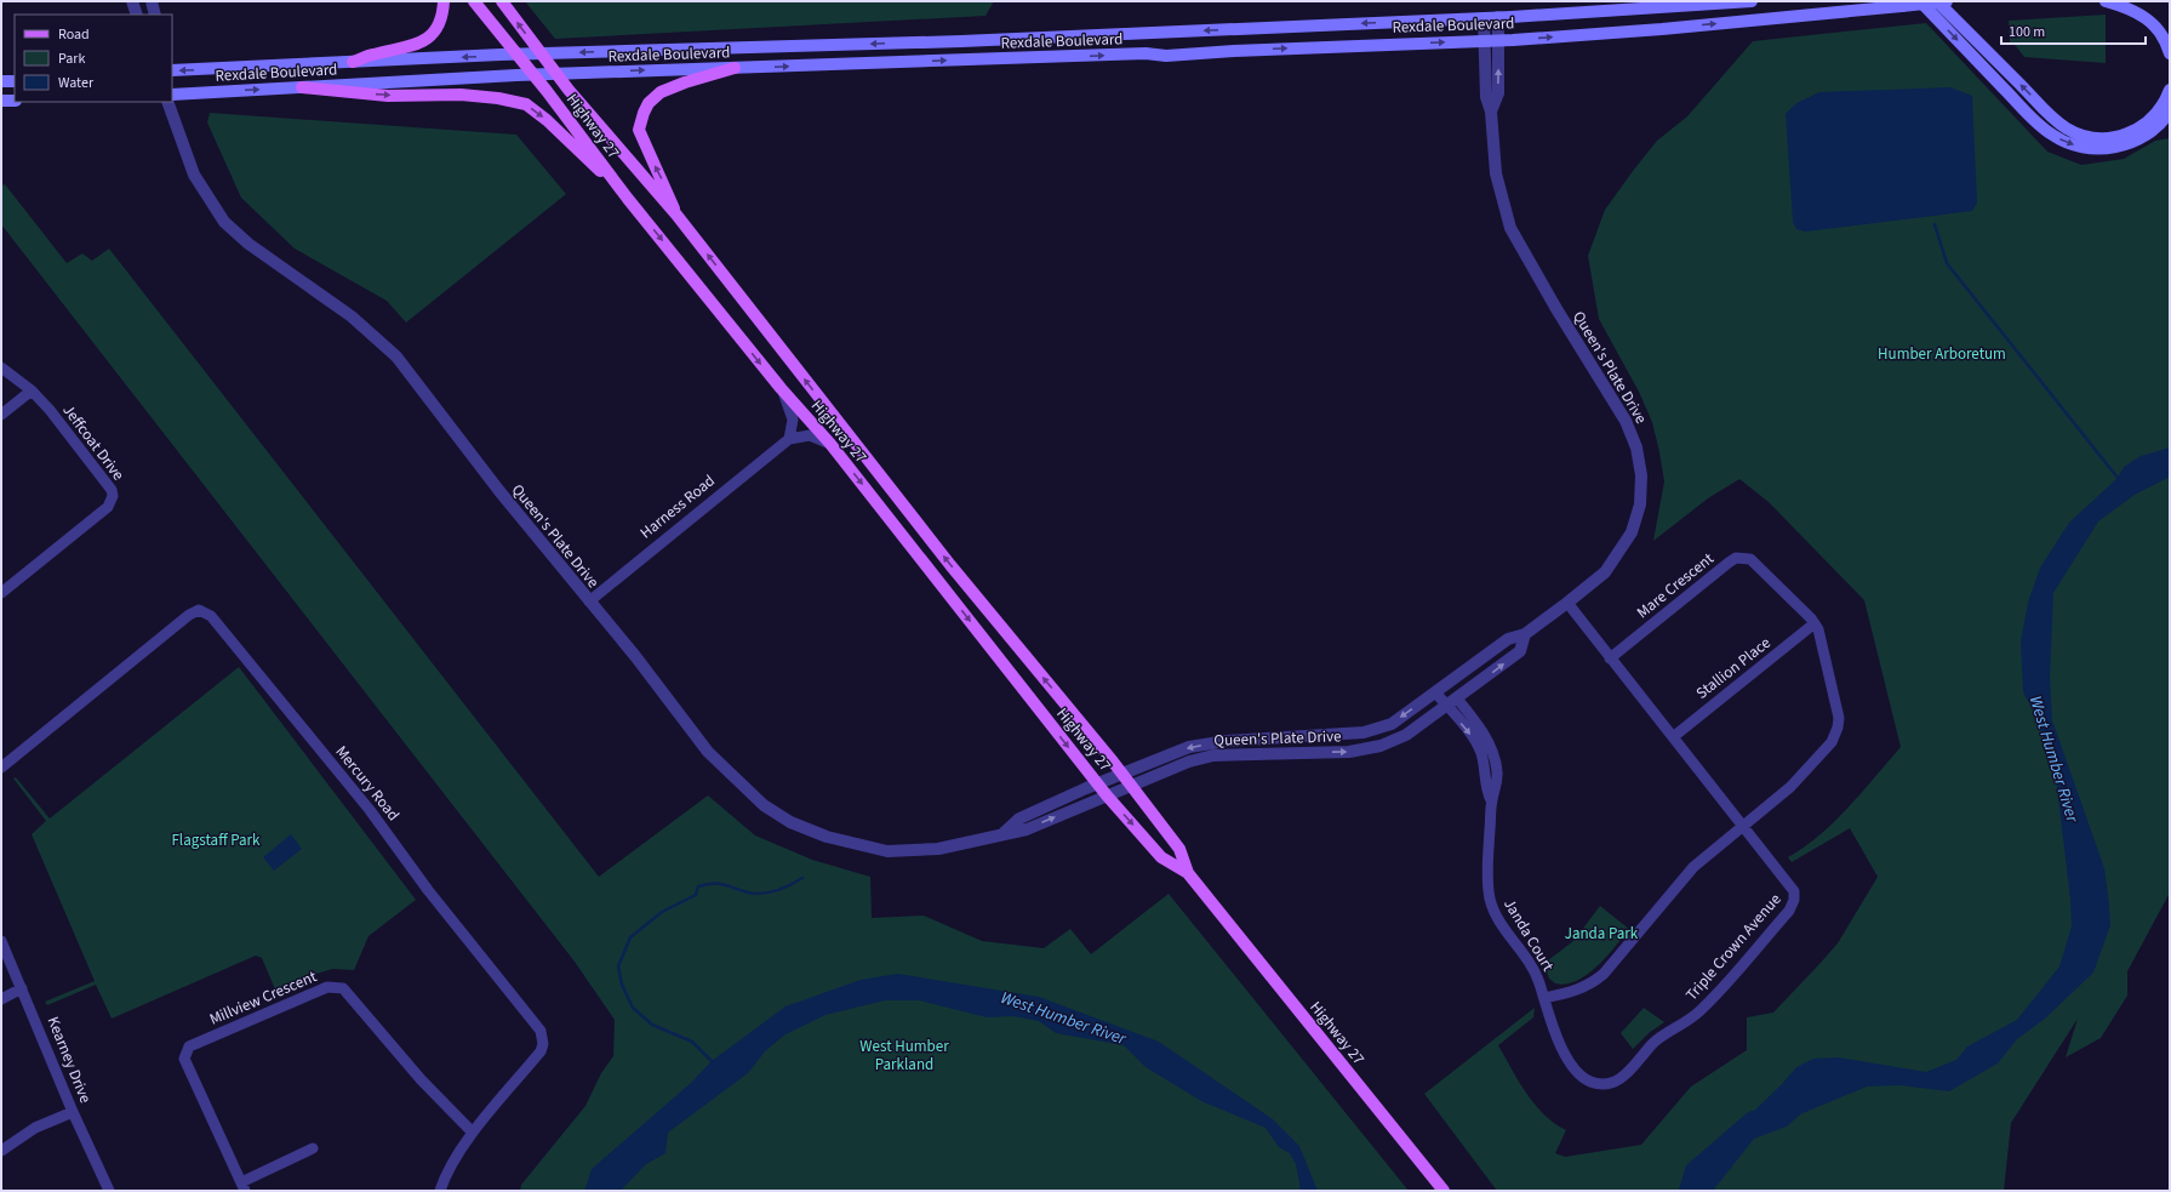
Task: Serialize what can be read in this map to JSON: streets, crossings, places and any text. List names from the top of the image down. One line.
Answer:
{"streets":{"main road":["Rexdale Boulevard","Highway 27"],"street":["Queen's Plate Drive","Jeffcoat Drive","Harness Road","Mare Crescent","Stallion Place","Mercury Road","Janda Court","Triple Crown Avenue","Millview Crescent","Kearney Drive"]},"crossings":[["Rexdale Boulevard","Highway 27"],["Rexdale Boulevard","Queen's Plate Drive"],["Highway 27","Queen's Plate Drive"],["Queen's Plate Drive","Harness Road"],["Queen's Plate Drive","Janda Court"],["Queen's Plate Drive","Triple Crown Avenue"],["Mare Crescent","Stallion Place"],["Mare Crescent","Janda Court"],["Mare Crescent","Triple Crown Avenue"],["Stallion Place","Triple Crown Avenue"],["Mercury Road","Millview Crescent"],["Janda Court","Triple Crown Avenue"]],"water":["West Humber River"],"parks":["Humber Arboretum","Flagstaff Park","Janda Park","West Humber Parkland"],"legend":["Road","Park","Water"],"scale_bar":"100 m"}
